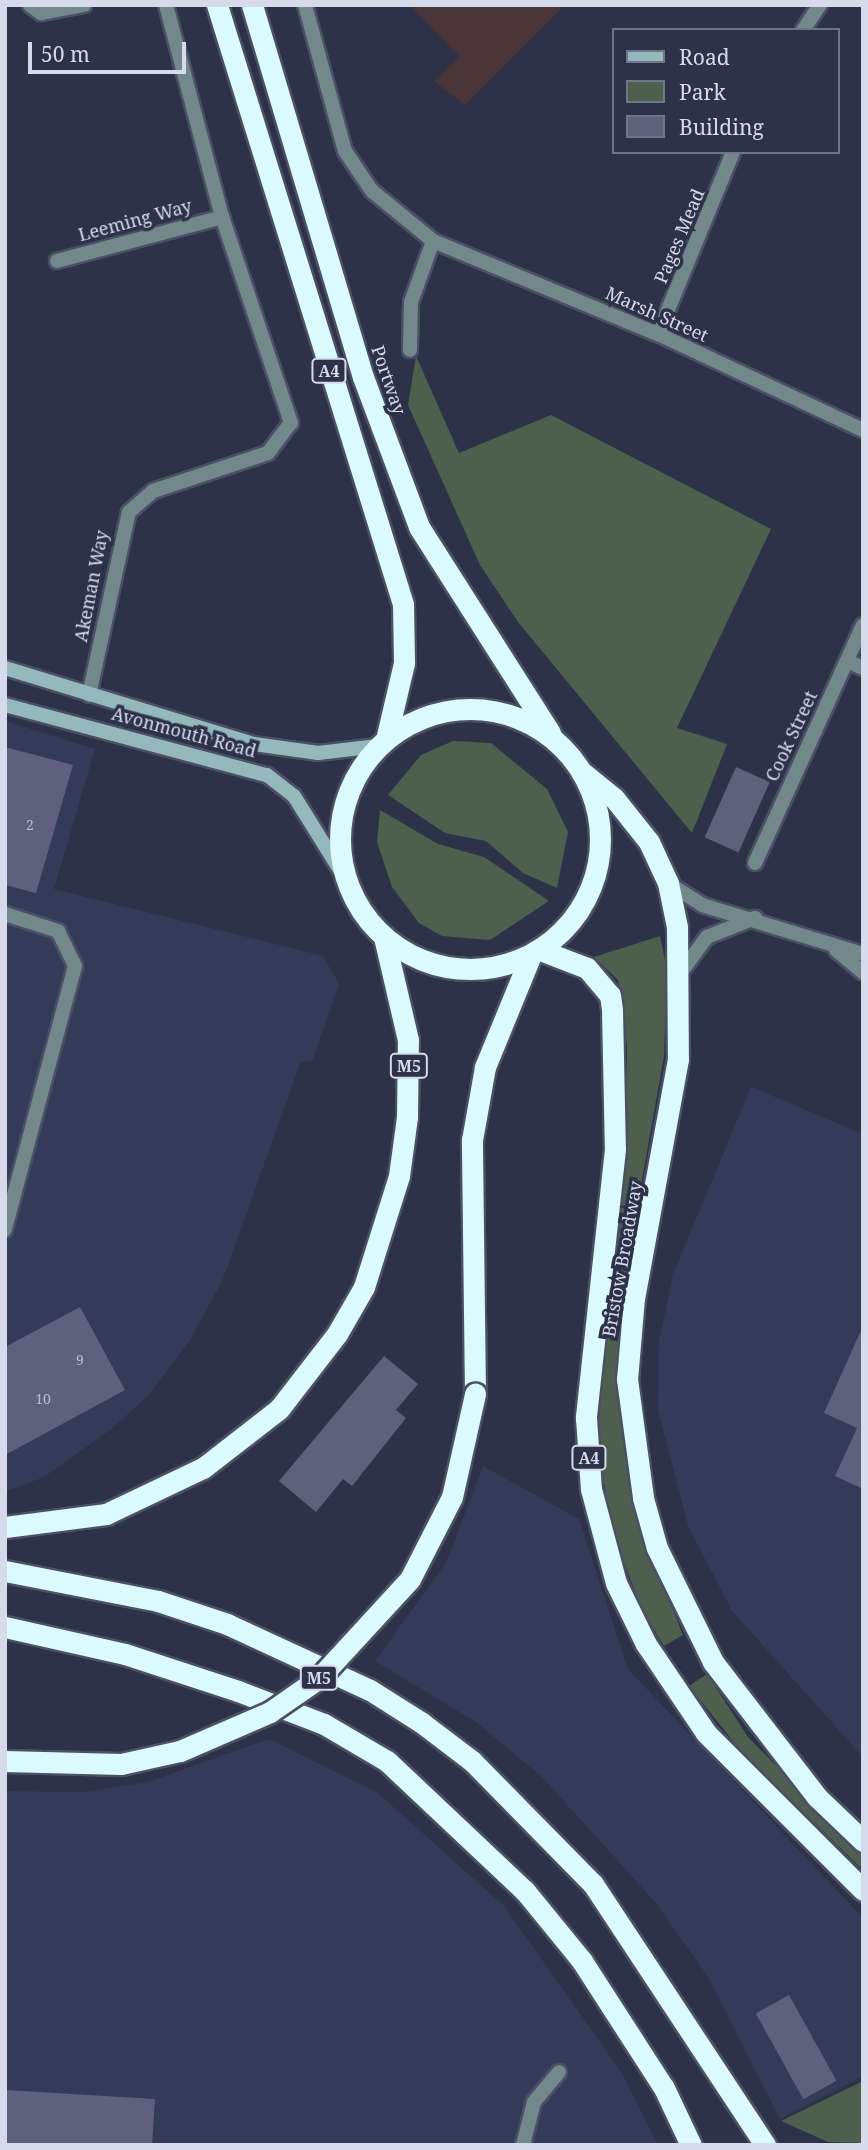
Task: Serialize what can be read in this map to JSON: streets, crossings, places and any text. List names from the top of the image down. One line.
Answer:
{"streets":{"highway":["A4","Portway","M5","Bristow Broadway"],"main road":["Avonmouth Road"],"street":["Leeming Way","Pages Mead","Marsh Street","Akeman Way","Cook Street"]},"crossings":[["Leeming Way","Akeman Way"],["Pages Mead","Marsh Street"],["Marsh Street","Portway"],["A4","Avonmouth Road"],["Portway","Bristow Broadway"],["Akeman Way","Avonmouth Road"],["M5","Bristow Broadway"]],"house_numbers":["2","9","10"],"legend":["Road","Park","Building"],"scale_bar":"50 m"}
